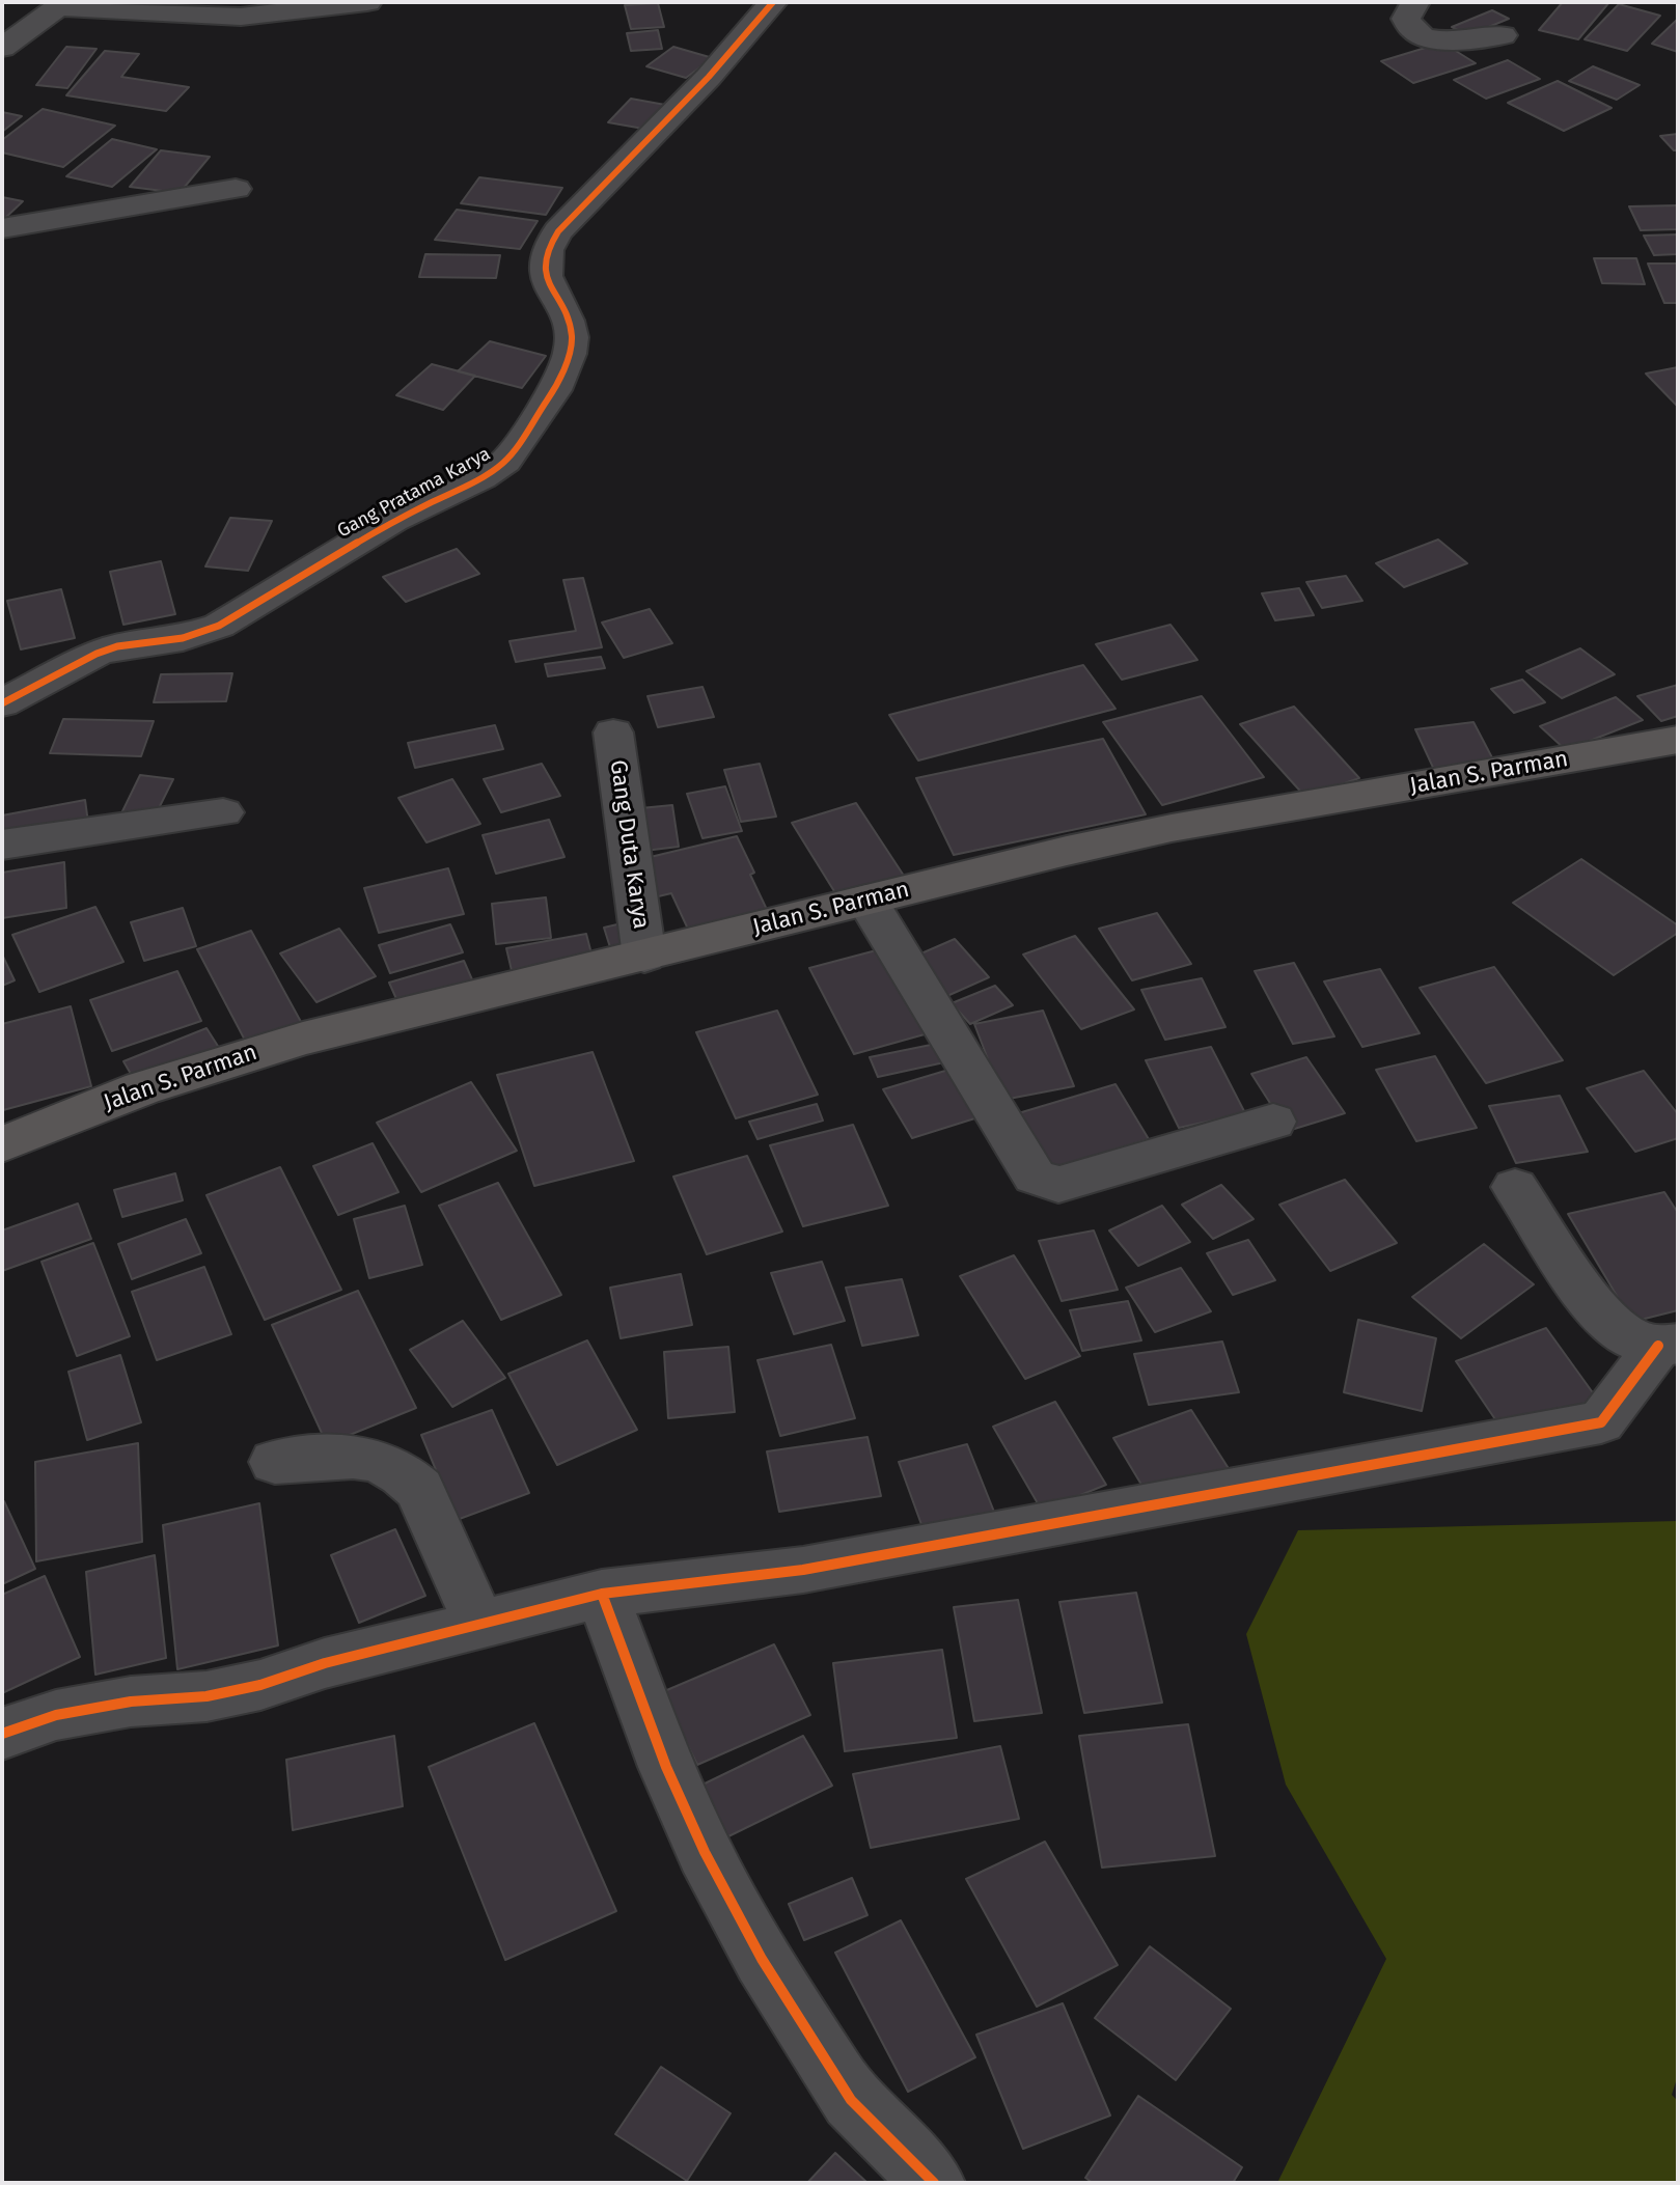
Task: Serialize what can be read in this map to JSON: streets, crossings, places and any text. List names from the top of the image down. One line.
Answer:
{"streets":{"main road":["Jalan S. Parman"],"street":["Gang Pratama Karya","Gang Duta Karya"]},"crossings":[["Jalan S. Parman","Gang Duta Karya"]]}
